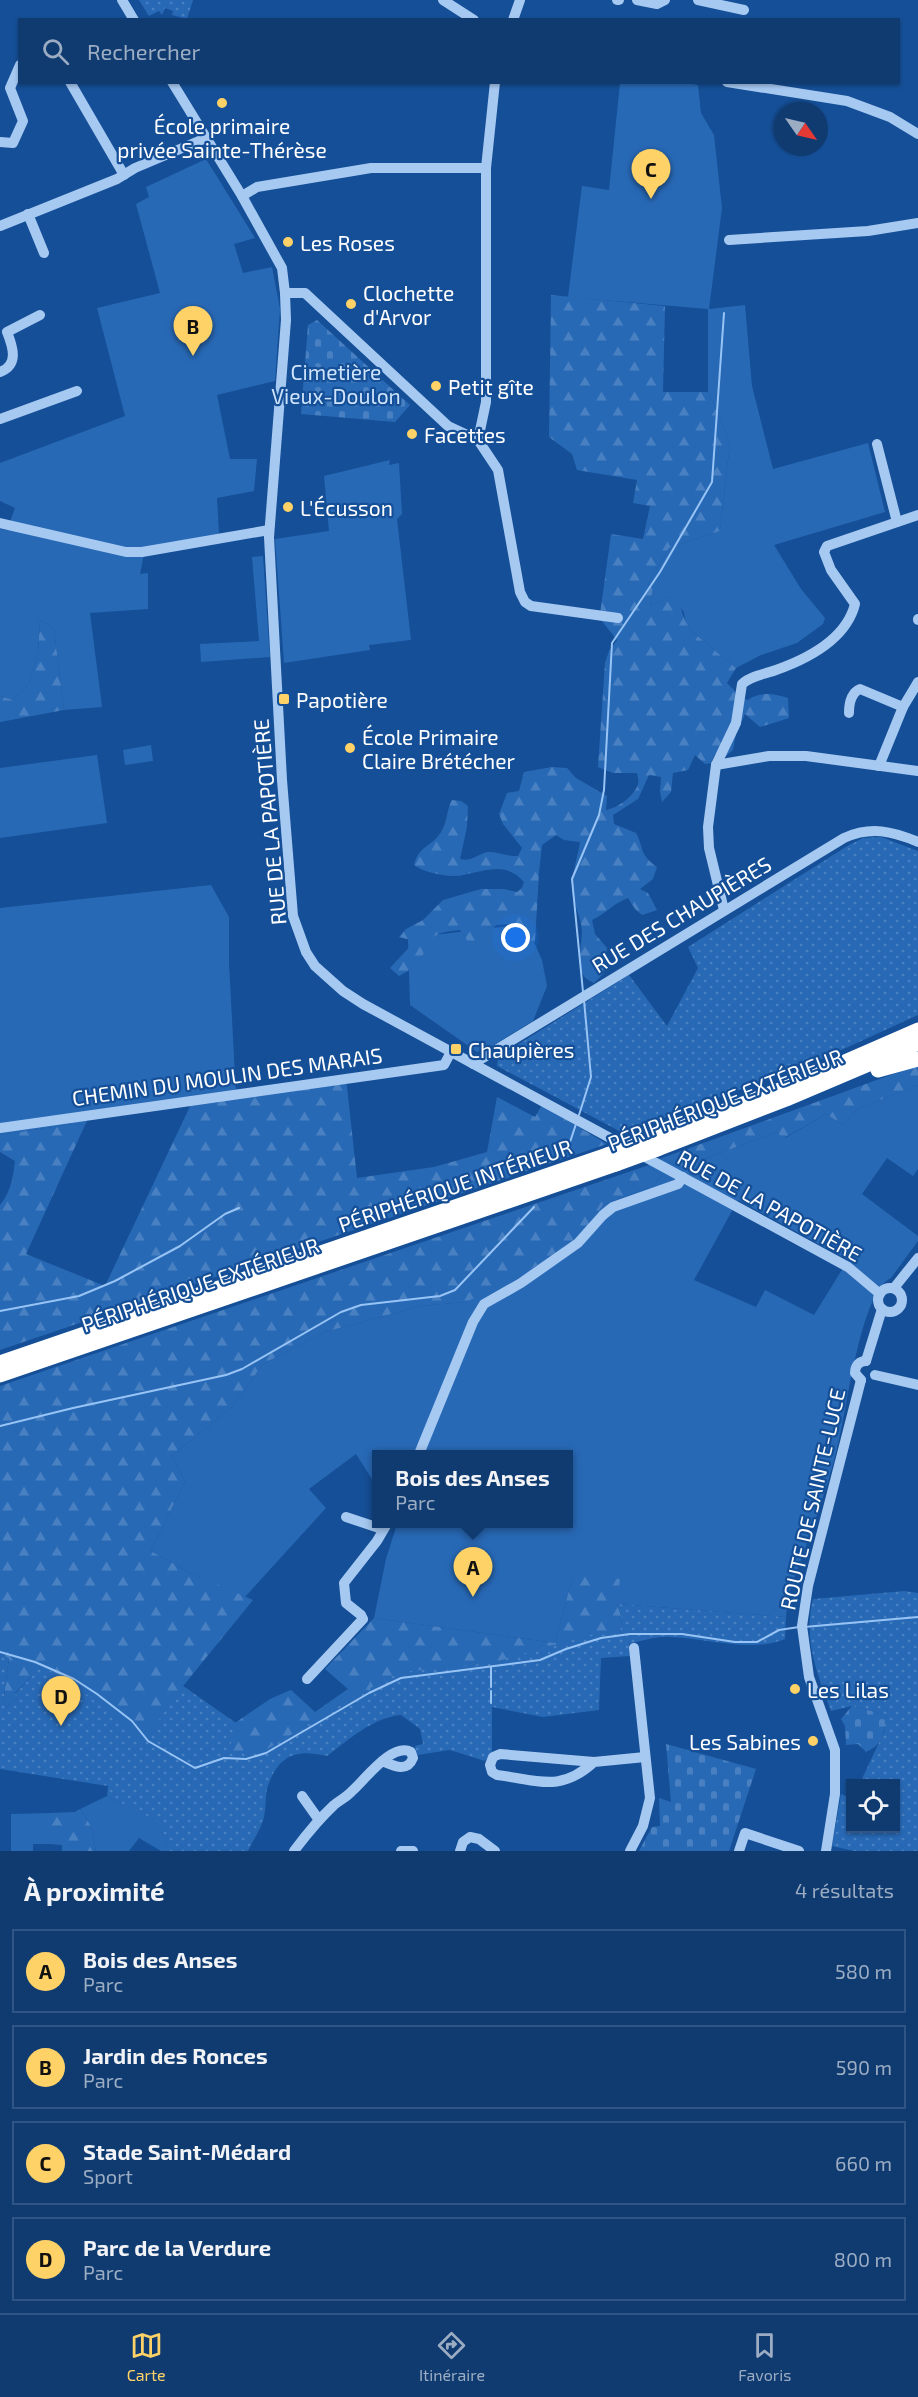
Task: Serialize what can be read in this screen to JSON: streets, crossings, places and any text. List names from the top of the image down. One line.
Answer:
{"streets":{"highway":["PÉRIPHÉRIQUE EXTÉRIEUR","PÉRIPHÉRIQUE INTÉRIEUR"],"street":["RUE DE LA PAPOTIÈRE","RUE DES CHAUPIÈRES","CHEMIN DU MOULIN DES MARAIS","ROUTE DE SAINTE-LUCE"]},"crossings":[["RUE DE LA PAPOTIÈRE","RUE DES CHAUPIÈRES"],["RUE DE LA PAPOTIÈRE","CHEMIN DU MOULIN DES MARAIS"],["PÉRIPHÉRIQUE EXTÉRIEUR","PÉRIPHÉRIQUE INTÉRIEUR"]],"parks":["Cimetière Vieux-Doulon"],"places":{"other":["École primaire privée Sainte-Thérèse","Les Roses","Clochette d'Arvor","Petit gîte","Facettes","L'Écusson","École Primaire Claire Brétécher","Les Lilas","Les Sabines"],"transit":["Papotière","Chaupières"]},"north":"bottom right","page":{"search":"Rechercher","pins":["C","B","A","D"],"popup":["Bois des Anses","Parc"],"heading":["À proximité","4 résultats"],"list":[{"mark":"A","name":"Bois des Anses","note":"Parc","value":"580 m"},{"mark":"B","name":"Jardin des Ronces","note":"Parc","value":"590 m"},{"mark":"C","name":"Stade Saint-Médard","note":"Sport","value":"660 m"},{"mark":"D","name":"Parc de la Verdure","note":"Parc","value":"800 m"}],"nav":["Carte","Itinéraire","Favoris"]}}
